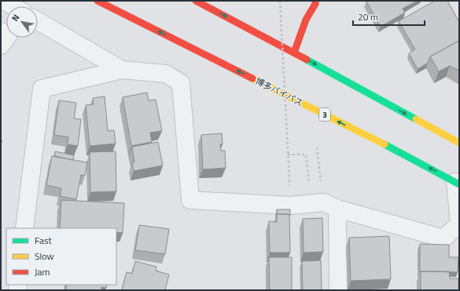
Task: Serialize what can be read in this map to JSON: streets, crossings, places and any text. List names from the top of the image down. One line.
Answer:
{"streets":{"main road":["博多バイパス","3"]},"legend":["Fast","Slow","Jam"],"scale_bar":"20 m","north":"top left"}
